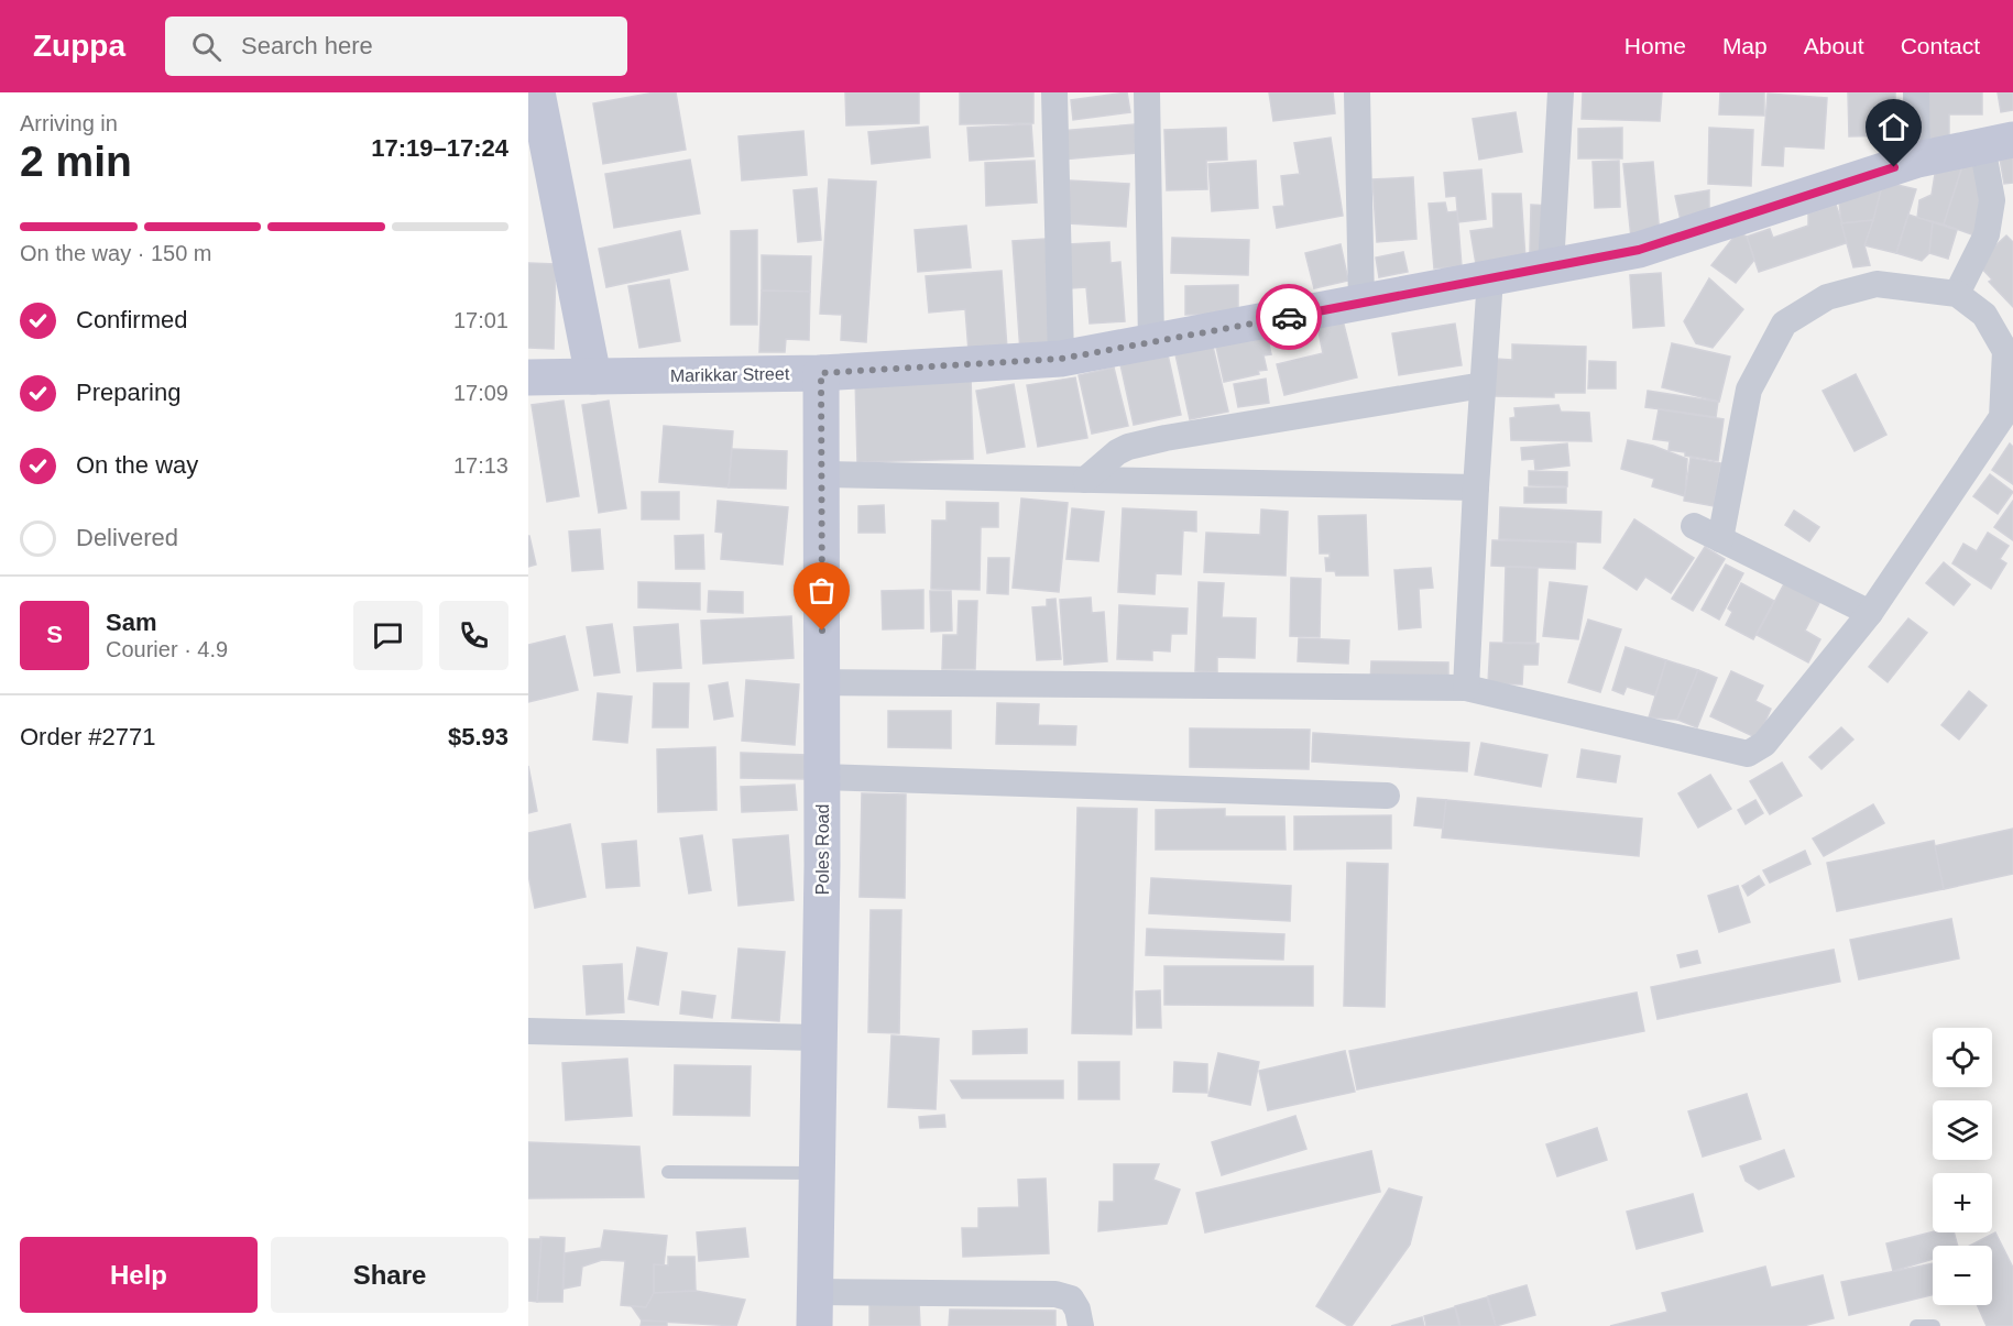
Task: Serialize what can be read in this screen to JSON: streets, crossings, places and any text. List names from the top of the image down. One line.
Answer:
{"streets":{"street":["Marikkar Street","Poles Road"]},"crossings":[["Marikkar Street","Poles Road"]],"page":{"header":"Zuppa","search":"Search here","nav":["Home","Map","About","Contact"],"heading":["2 min","Arriving in","17:19–17:24"],"panel":["Sam","Courier · 4.9","Order #2771","$5.93"],"bar":"On the way · 150 m","list":[["Confirmed","17:01"],["Preparing","17:09"],["On the way","17:13"],"Delivered"],"round":"S","map_buttons":["+","−"],"buttons":["Help","Share"]}}
